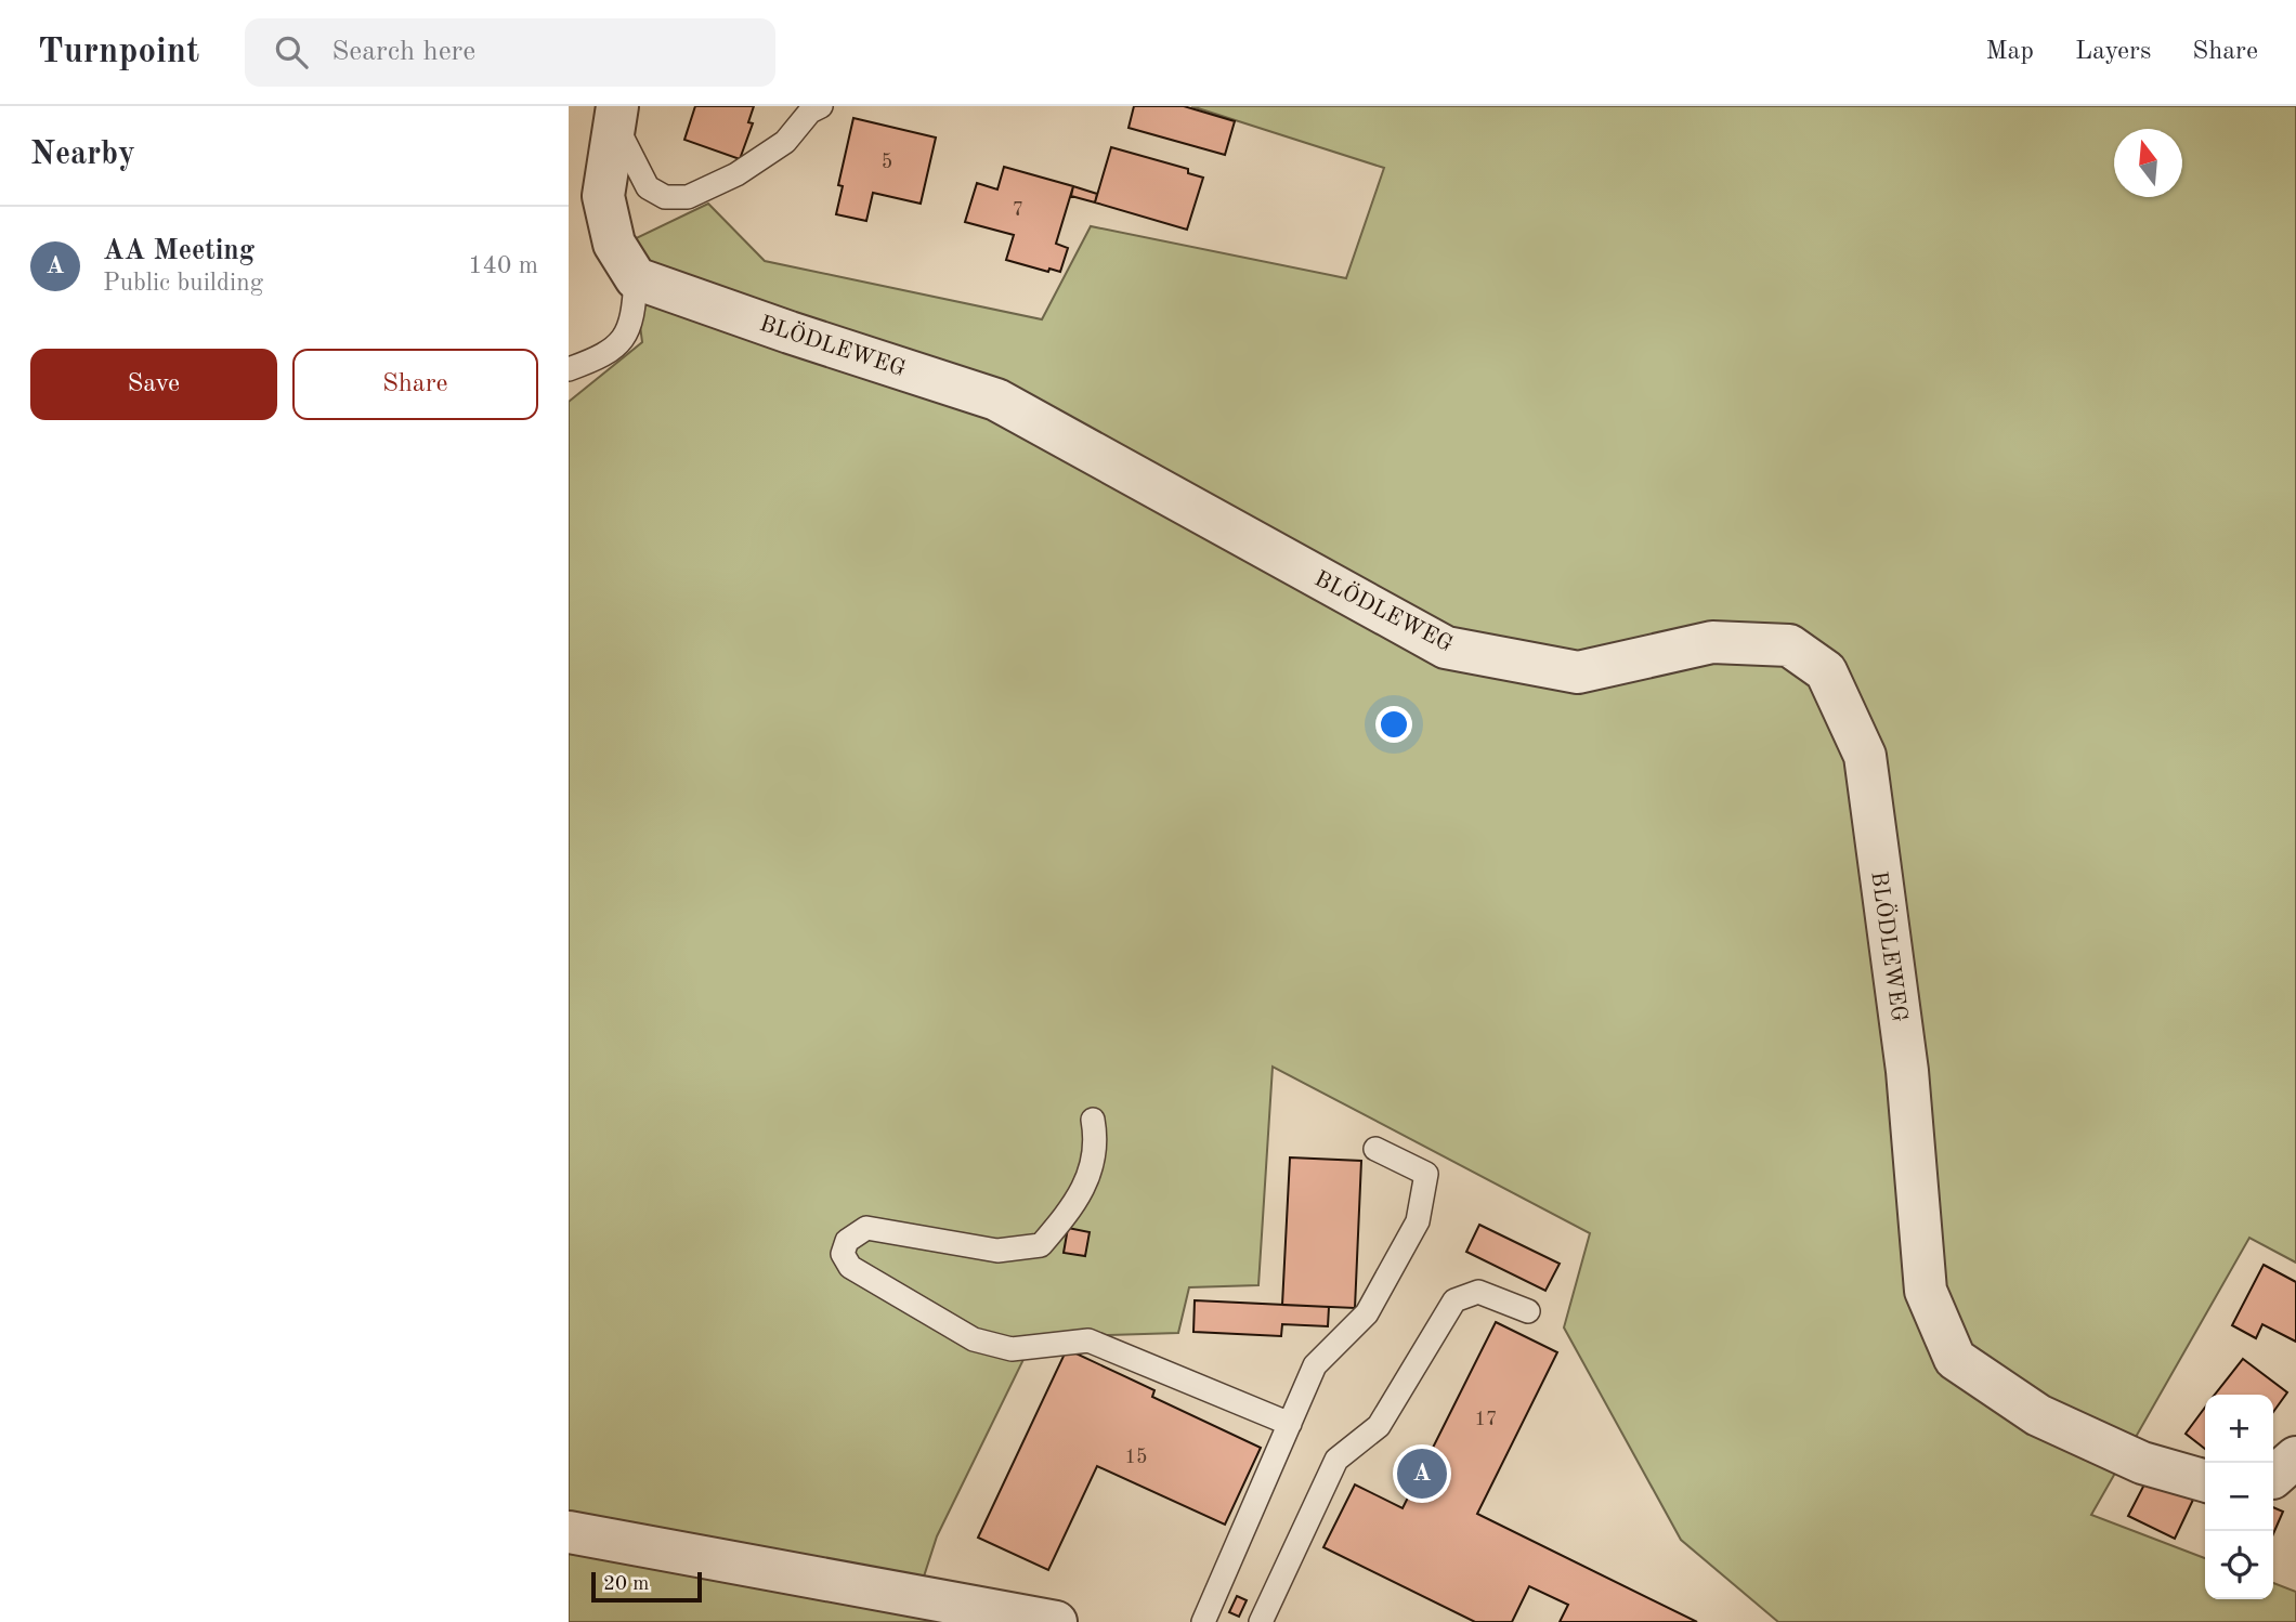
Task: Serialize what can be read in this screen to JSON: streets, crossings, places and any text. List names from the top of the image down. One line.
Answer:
{"streets":{"street":["BLÖDLEWEG"]},"house_numbers":["5","7","17","15"],"scale_bar":"20 m","north":"top","page":{"header":"Turnpoint","search":"Search here","nav":["Map","Layers","Share"],"heading":"Nearby","list":[{"mark":"A","name":"AA Meeting","note":"Public building","value":"140 m"}],"buttons":["Save","Share"],"map_buttons":["+","−"],"pins":"A","scale":"20 m"}}
